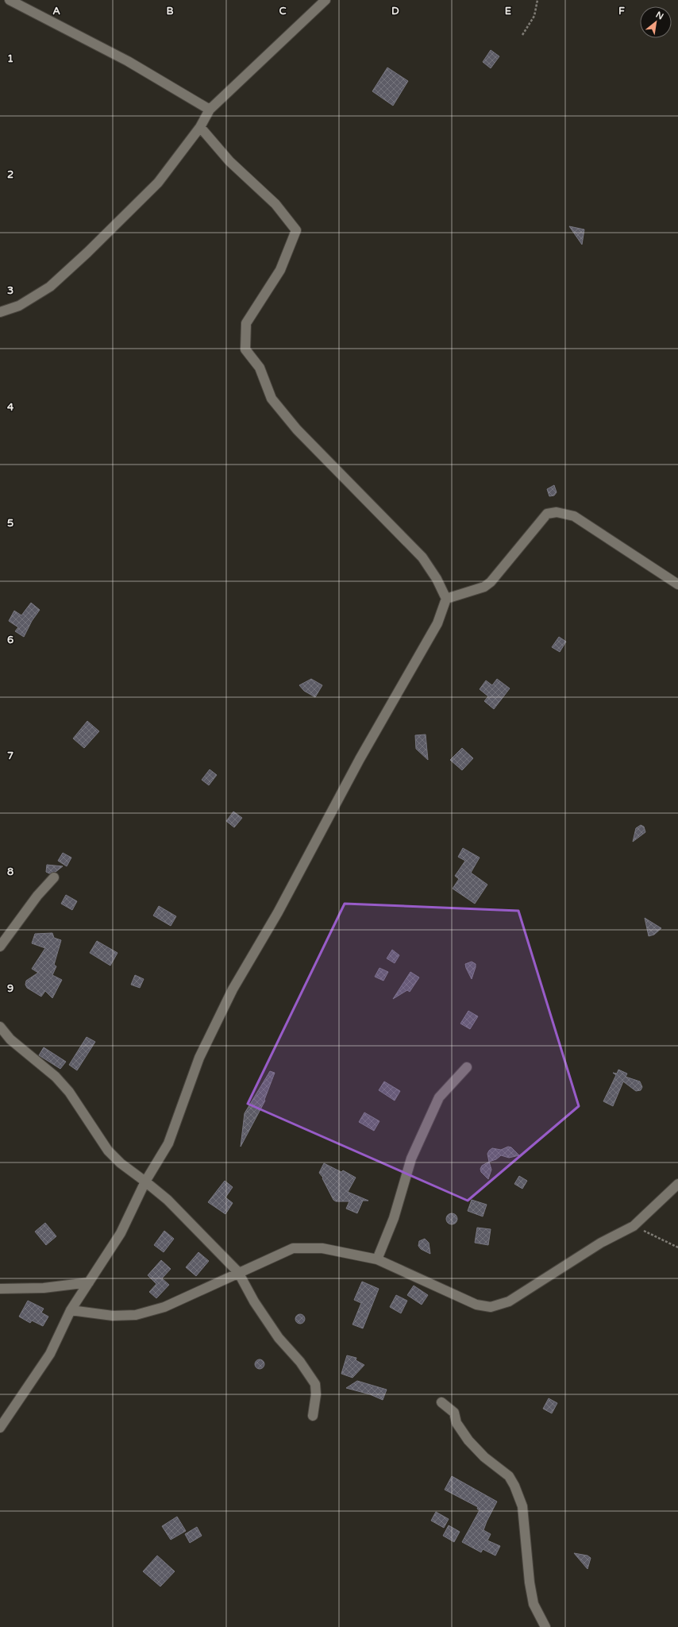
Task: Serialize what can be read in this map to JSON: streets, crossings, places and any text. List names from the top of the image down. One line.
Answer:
{"north":"top right","grid":{"columns":["A","B","C","D","E","F"],"rows":["1","2","3","4","5","6","7","8","9"]}}
